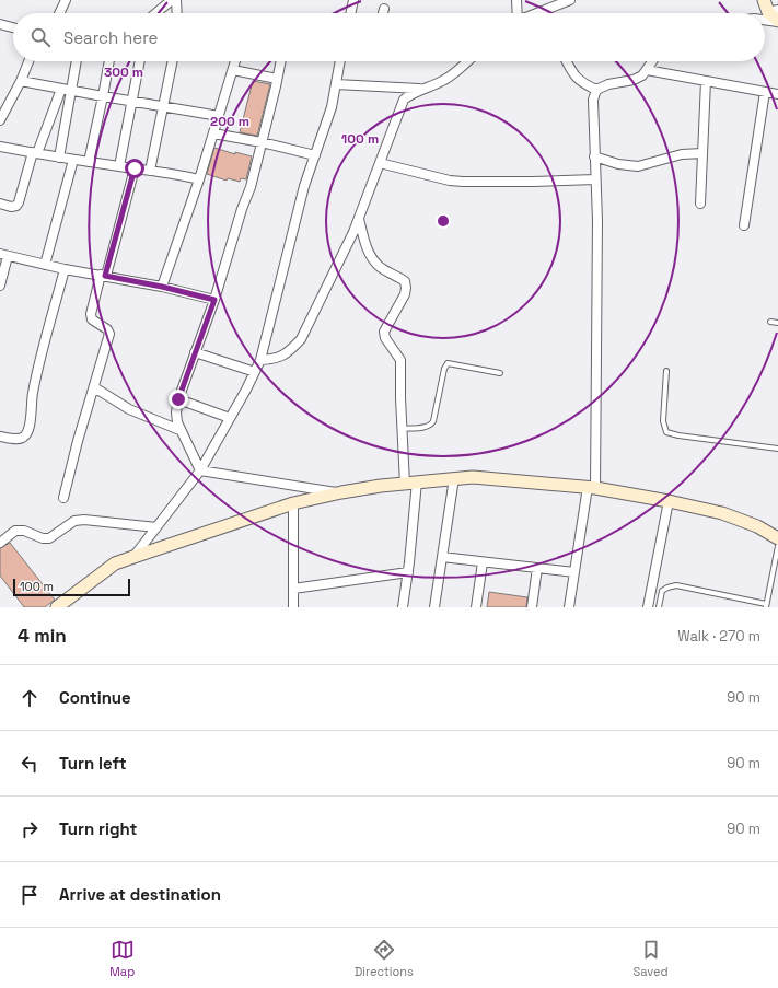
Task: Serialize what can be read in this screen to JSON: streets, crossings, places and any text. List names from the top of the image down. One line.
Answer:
{"scale_bar":"100 m","page":{"search":"Search here","scale":"100 m","heading":["4 min","Walk · 270 m"],"list":[["Continue","90 m"],["Turn left","90 m"],["Turn right","90 m"],"Arrive at destination"],"nav":["Map","Directions","Saved"]},"rings":["300 m","200 m","100 m"]}
